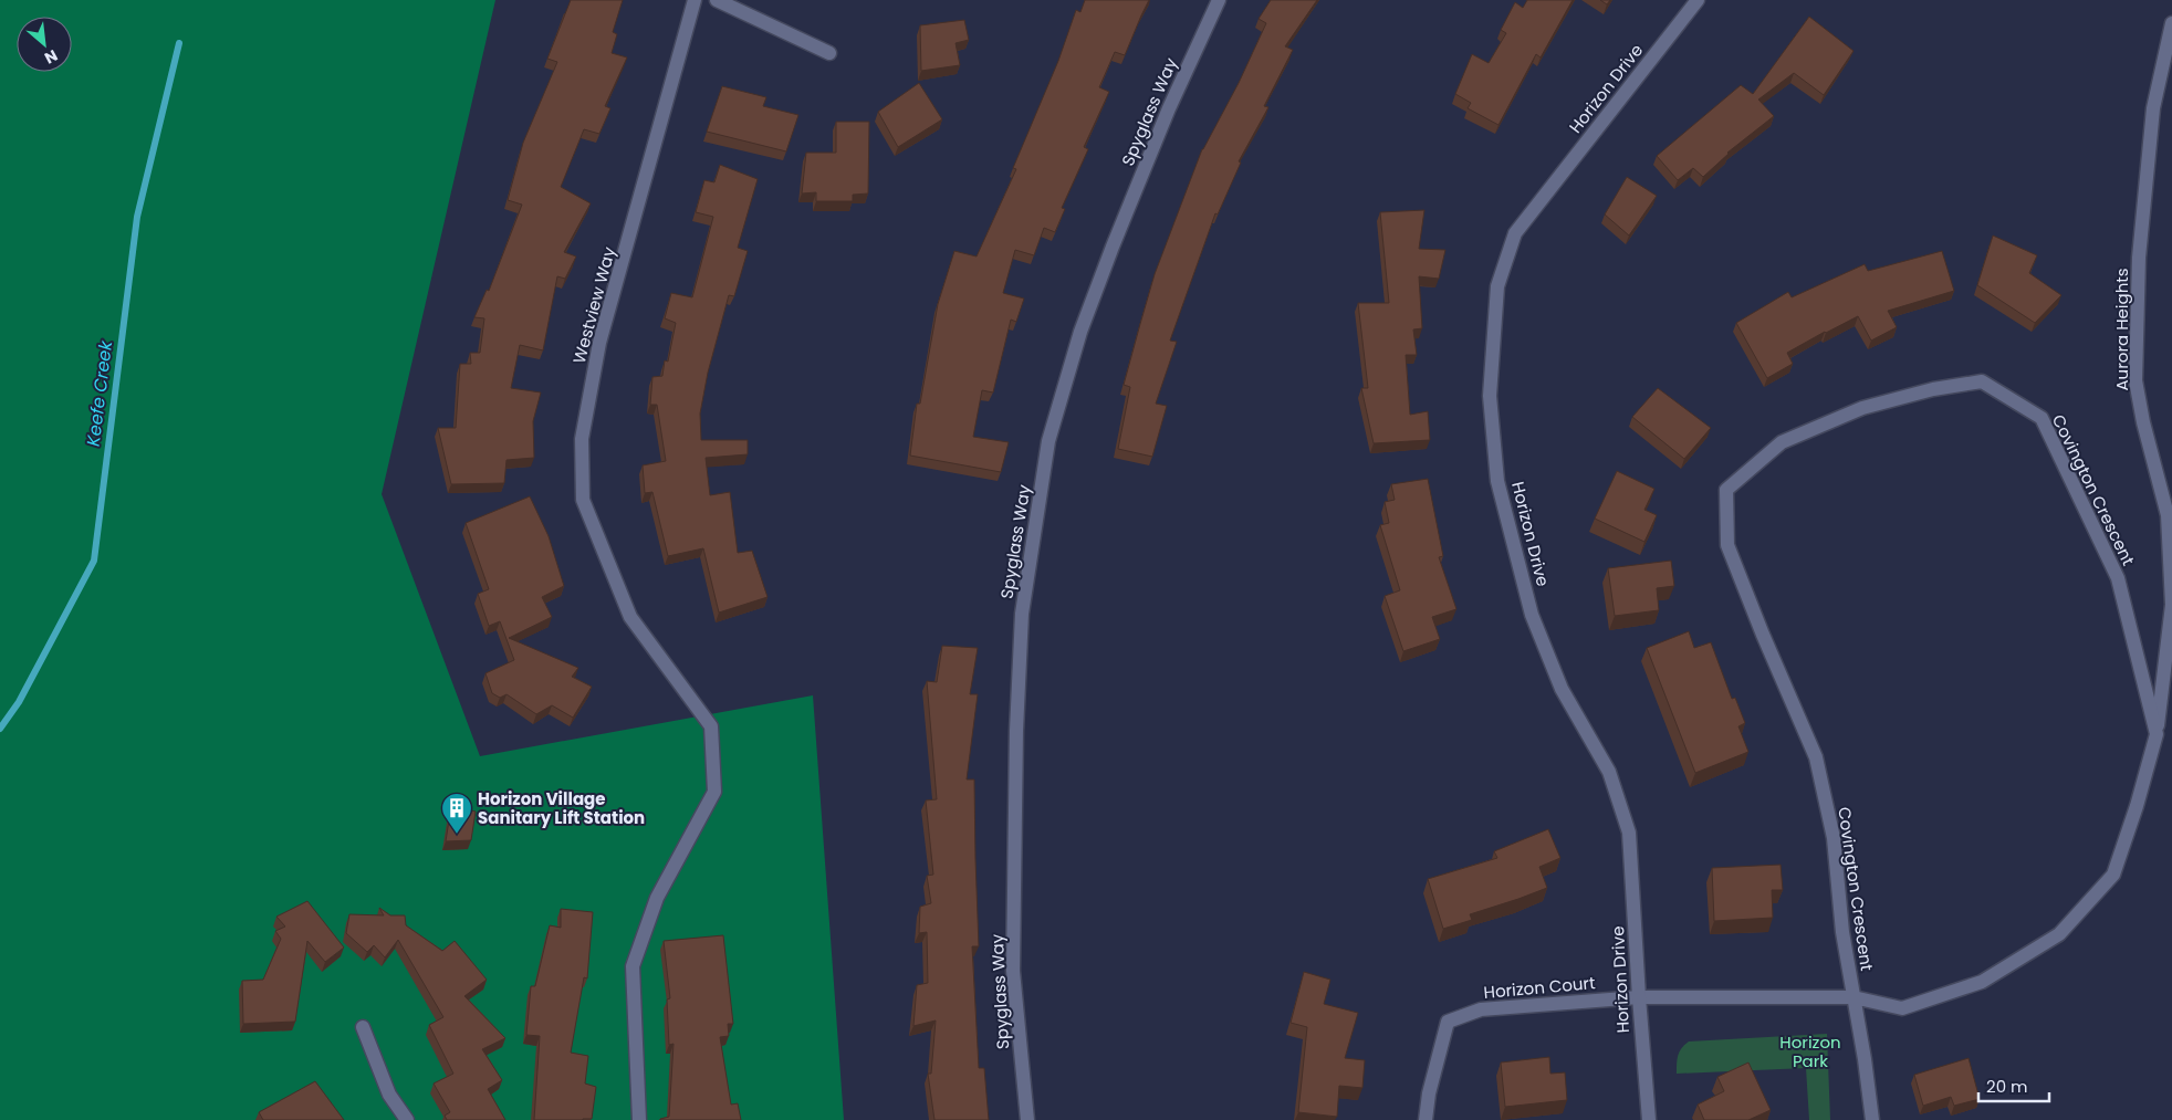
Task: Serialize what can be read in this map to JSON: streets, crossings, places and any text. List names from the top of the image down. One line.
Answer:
{"streets":{"street":["Horizon Drive","Spyglass Way","Westview Way","Aurora Heights","Covington Crescent","Horizon Court"]},"crossings":[["Horizon Drive","Covington Crescent"],["Horizon Drive","Horizon Court"],["Aurora Heights","Covington Crescent"],["Covington Crescent","Horizon Court"]],"water":["Keefe Creek"],"parks":["Horizon Park"],"places":{"building":["Horizon Village Sanitary Lift Station"]},"scale_bar":"20 m","north":"bottom right"}
